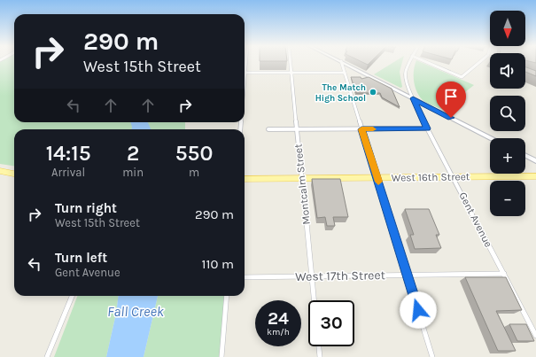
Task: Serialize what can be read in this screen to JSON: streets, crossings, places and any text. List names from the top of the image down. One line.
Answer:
{"streets":{"main road":["West 16th Street"],"street":["Montcalm Street","Gent Avenue","West 17th Street"]},"crossings":[["West 16th Street","Montcalm Street"],["West 16th Street","Gent Avenue"],["Montcalm Street","West 17th Street"],["Gent Avenue","West 17th Street"]],"water":["Fall Creek"],"places":["The Match High School"],"north":"bottom","page":{"map_buttons":["+","−"],"turn":["290 m","West 15th Street"],"eta":["14:15","Arrival","2","min","550","m"],"list":[{"name":"Turn right","note":"West 15th Street","value":"290 m"},{"name":"Turn left","note":"Gent Avenue","value":"110 m"}],"speed":"24 km/h","limit":"30"}}
